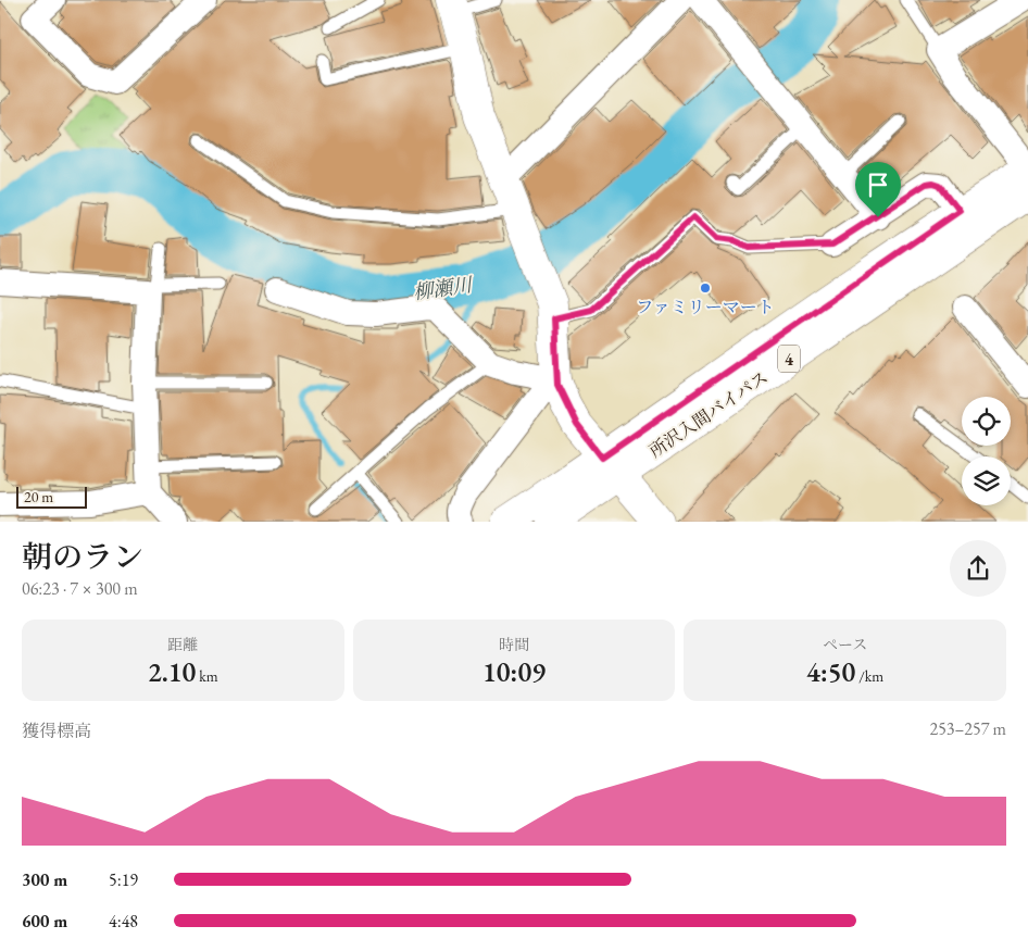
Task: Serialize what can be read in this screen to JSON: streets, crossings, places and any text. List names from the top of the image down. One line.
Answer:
{"streets":{"main road":["4","所沢入間バイパス"]},"water":["柳瀬川"],"places":["ファミリーマート"],"scale_bar":"20 m","page":{"scale":"20 m","heading":["朝のラン","06:23 · 7 × 300 m"],"stats":[["距離","2.10 km"],["時間","10:09"],["ペース","4:50 /km"]],"chart":["獲得標高","253–257 m"],"list":[{"name":"300 m","note":"5:19"},{"name":"600 m","note":"4:48"}]}}
